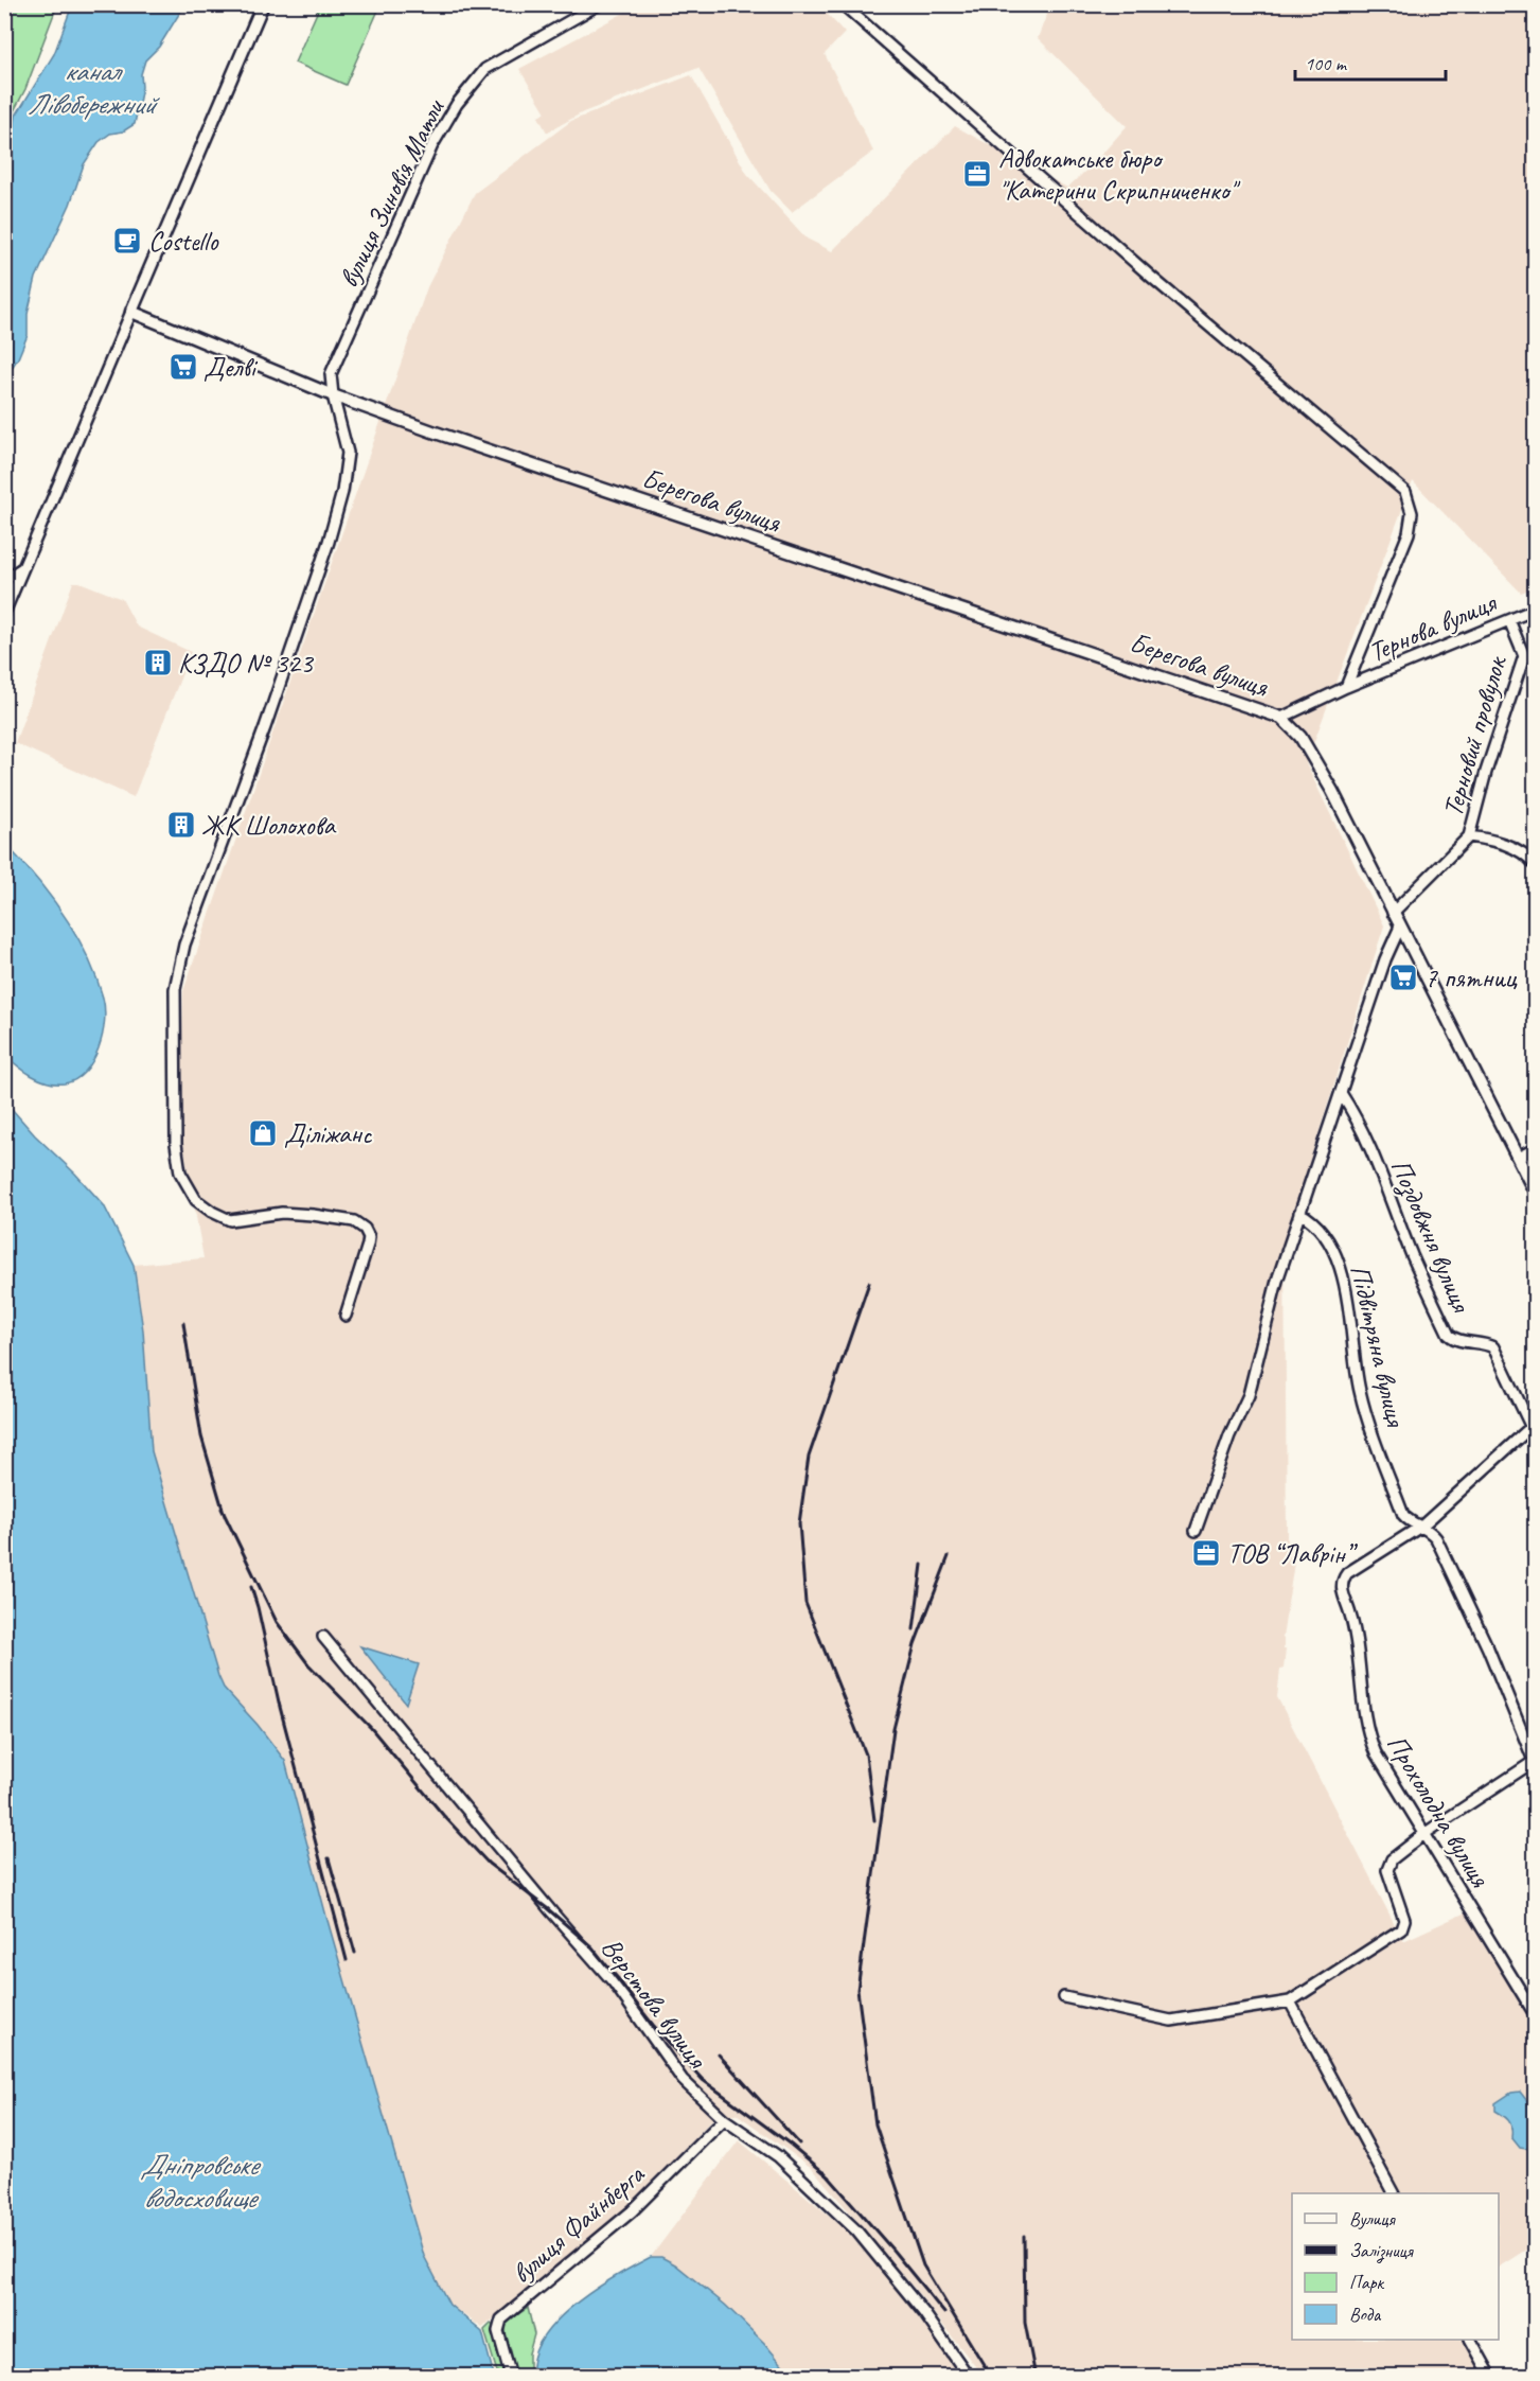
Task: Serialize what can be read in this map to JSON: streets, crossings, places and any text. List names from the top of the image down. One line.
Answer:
{"streets":{"street":["вулиця Зиновія Матли","Берегова вулиця","Тернова вулиця","Терновий провулок","Поздовжня вулиця","Підвітряна вулиця","Прохолодна вулиця","Верстова вулиця","вулиця Файнберга"]},"crossings":[["вулиця Зиновія Матли","Берегова вулиця"],["Берегова вулиця","Тернова вулиця"],["Берегова вулиця","Терновий провулок"],["Тернова вулиця","Терновий провулок"],["Підвітряна вулиця","Прохолодна вулиця"],["Верстова вулиця","вулиця Файнберга"]],"water":["канал Лівобережний","Дніпровське водосховище"],"places":{"office":["Адвокатське бюро \"Катерини Скрипниченко\"","ТОВ “Лаврін”"],"cafe":["Costello"],"supermarket":["Делві","7 пятниц"],"building":["КЗДО № 323","ЖК Шолохова"],"shop":["Діліжанс"]},"legend":["Вулиця","Залізниця","Парк","Вода"],"scale_bar":"100 m"}
